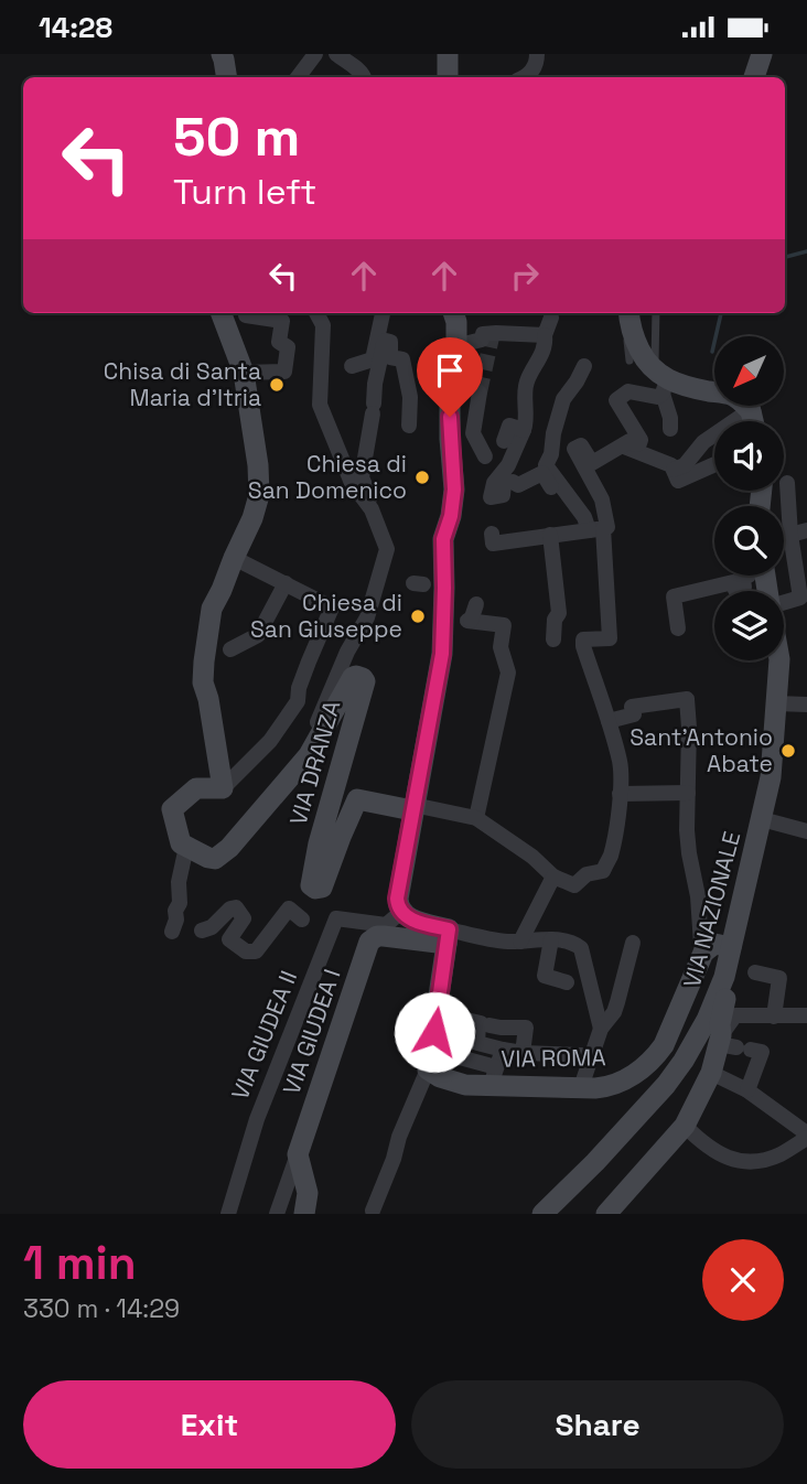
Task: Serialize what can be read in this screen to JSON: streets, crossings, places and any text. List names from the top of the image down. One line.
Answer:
{"streets":{"street":["VIA DRANZA","VIA NAZIONALE","VIA GIUDEA I","VIA GIUDEA II","VIA ROMA"]},"crossings":[["VIA NAZIONALE","VIA ROMA"]],"places":["Chisa di Santa Maria d'Itria","Chiesa di San Domenico","Chiesa di San Giuseppe","Sant'Antonio Abate"],"north":"bottom left","page":{"status":"14:28","turn":["50 m","Turn left"],"heading":["1 min","330 m · 14:29"],"buttons":["Exit","Share"]}}
